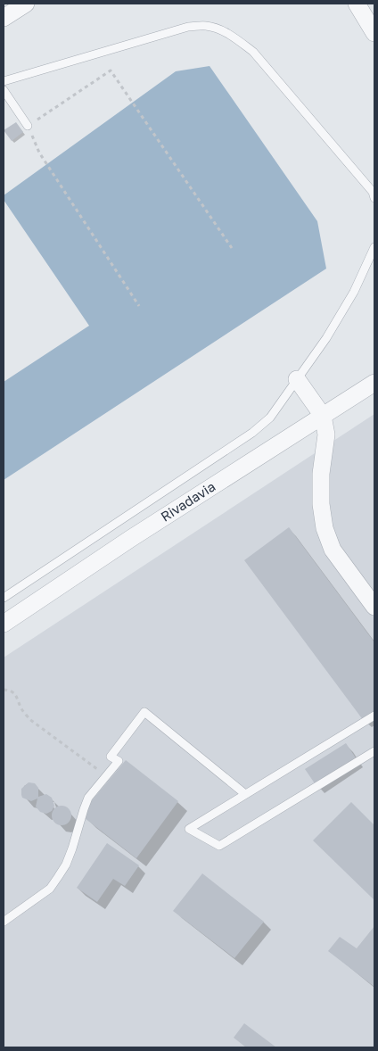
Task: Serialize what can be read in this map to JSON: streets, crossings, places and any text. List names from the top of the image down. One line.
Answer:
{"streets":{"street":["Rivadavia"]}}
